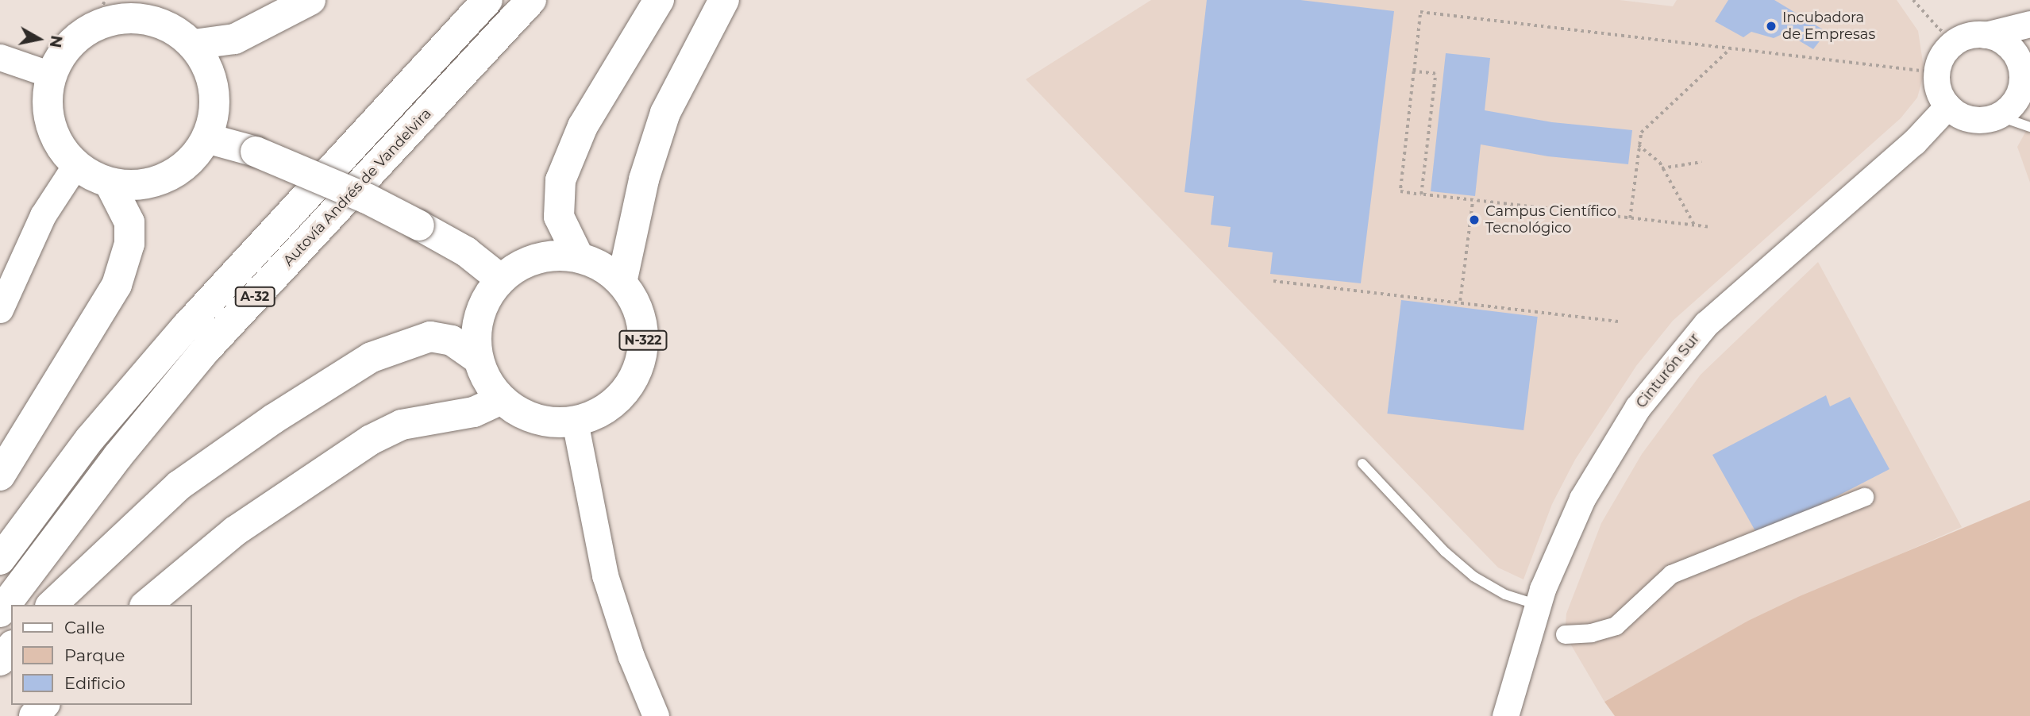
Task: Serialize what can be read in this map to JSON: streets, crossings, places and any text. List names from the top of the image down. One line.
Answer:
{"streets":{"highway":["Autovía Andrés de Vandelvira","A-32","N-322"],"main road":["Cinturón Sur"]},"places":["Incubadora de Empresas","Campus Científico Tecnológico"],"legend":["Calle","Parque","Edificio"],"north":"right"}
